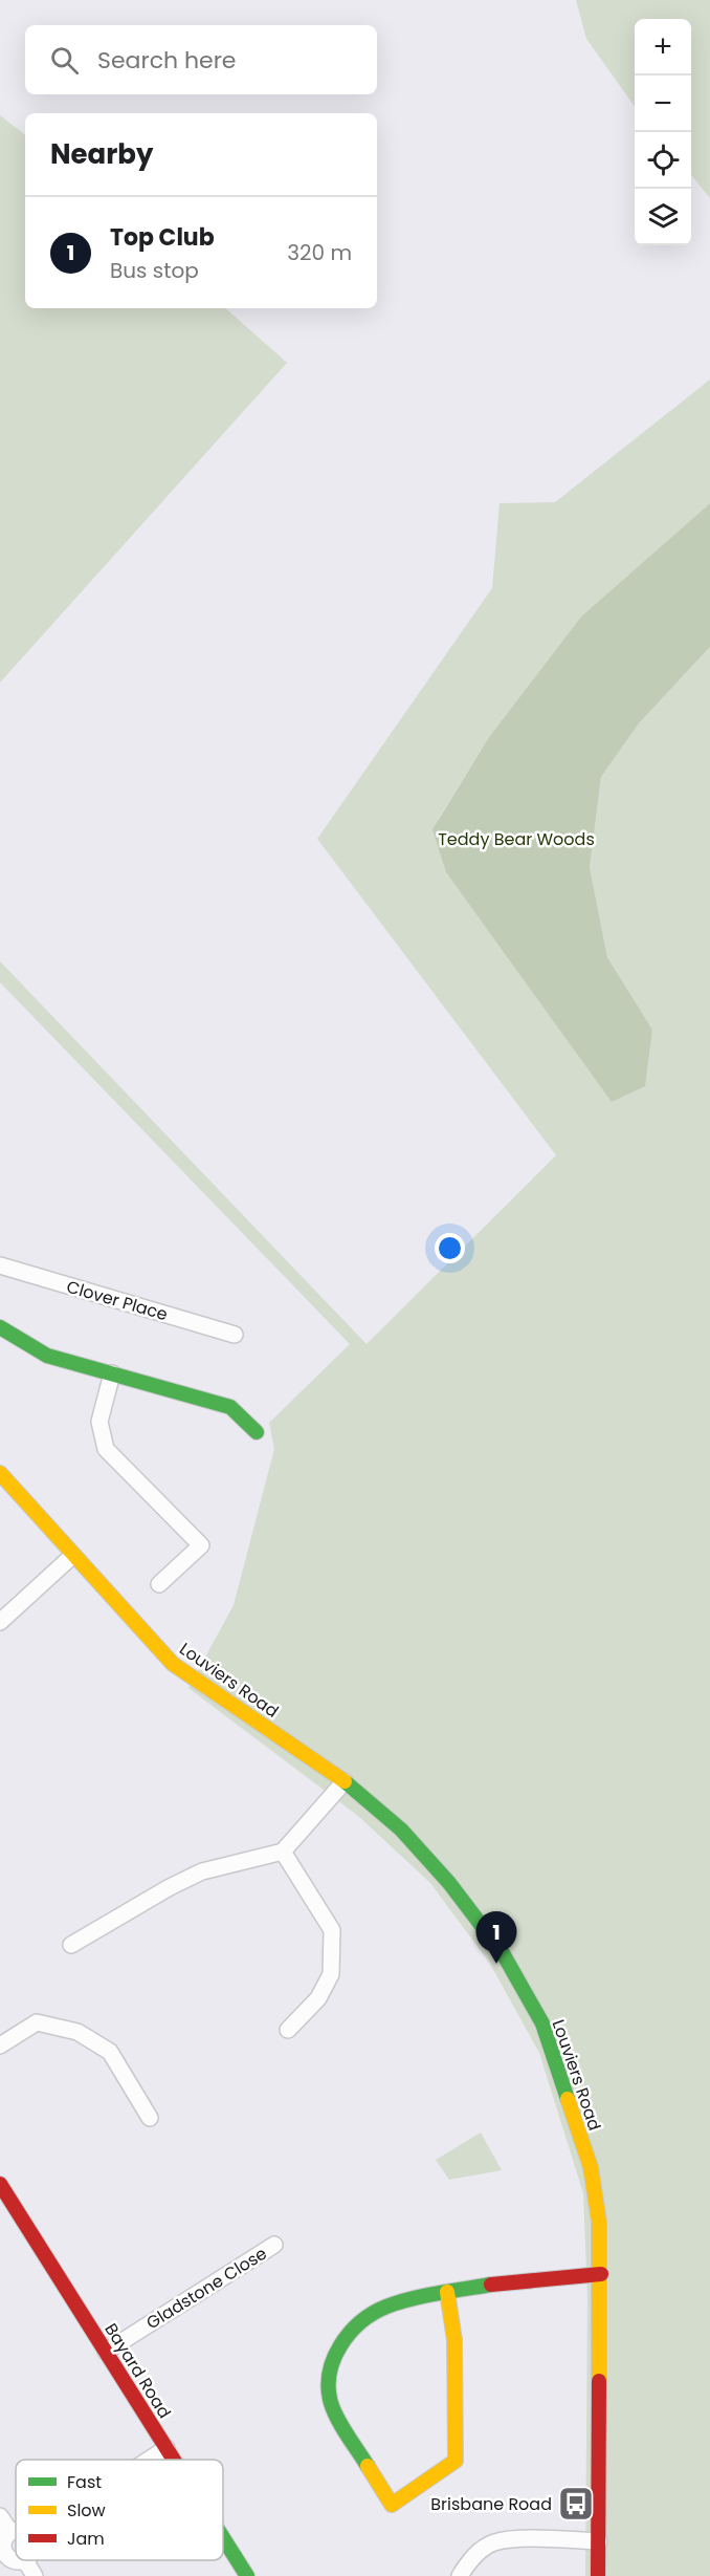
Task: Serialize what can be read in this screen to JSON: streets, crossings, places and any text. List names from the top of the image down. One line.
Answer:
{"streets":{"street":["Clover Place","Louviers Road","Gladstone Close","Bayard Road"]},"crossings":[["Gladstone Close","Bayard Road"]],"parks":["Teddy Bear Woods"],"places":{"bus stop":["Brisbane Road"]},"legend":["Fast","Slow","Jam"],"page":{"map_buttons":["+","−"],"search":"Search here","heading":"Nearby","list":[{"mark":"1","name":"Top Club","note":"Bus stop","value":"320 m"}],"pins":"1"}}
